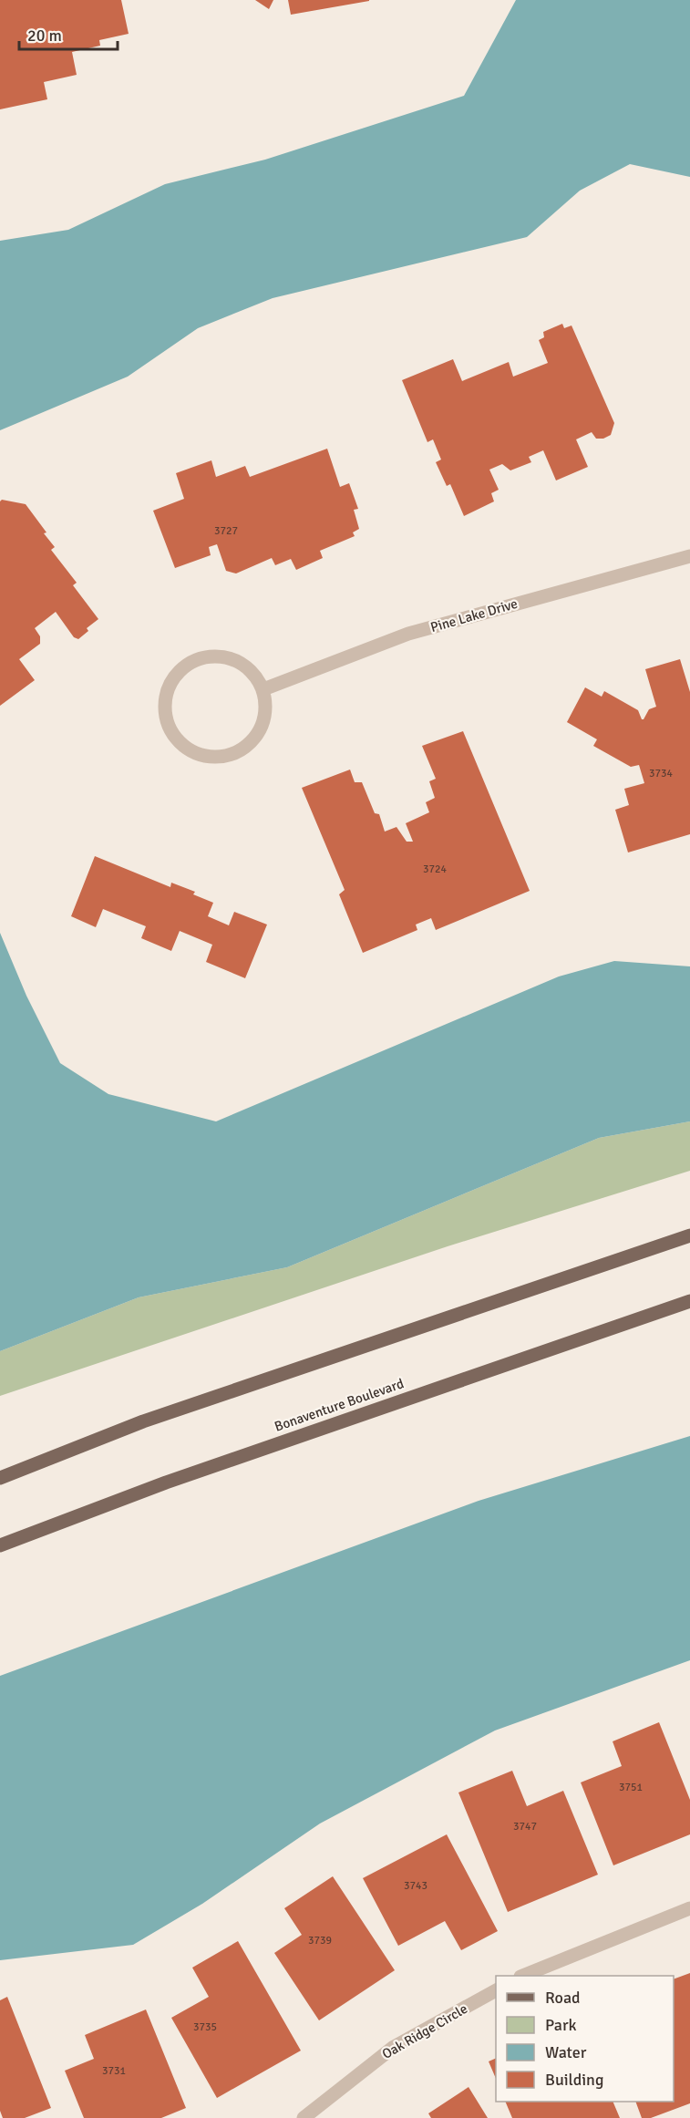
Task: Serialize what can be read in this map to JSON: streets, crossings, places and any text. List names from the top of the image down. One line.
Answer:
{"streets":{"main road":["Bonaventure Boulevard"],"street":["Pine Lake Drive","Oak Ridge Circle"]},"house_numbers":["3727","3734","3724","3751","3747","3743","3739","3735","3731"],"legend":["Road","Park","Water","Building"],"scale_bar":"20 m"}
